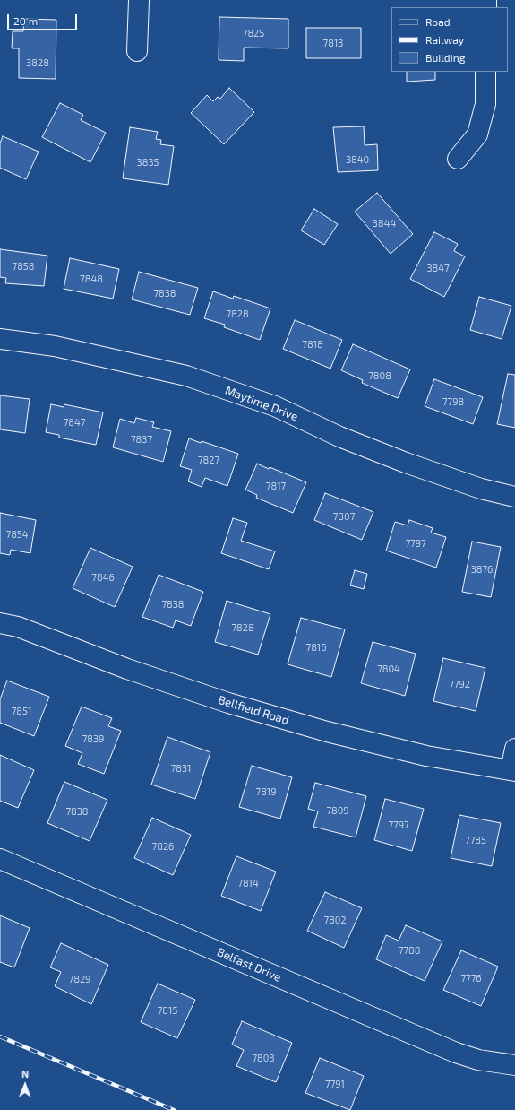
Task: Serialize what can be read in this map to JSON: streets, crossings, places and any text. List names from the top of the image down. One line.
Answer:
{"streets":{"street":["Maytime Drive","Bellfield Road","Belfast Drive"]},"house_numbers":["7825","7813","3828","3840","3835","3844","7858","3847","7848","7838","7828","7818","7808","7798","7847","7837","7827","7817","7807","7854","7797","3876","7846","7838","7828","7816","7804","7792","7851","7839","7831","7819","7809","7838","7797","7785","7826","7814","7802","7788","7776","7829","7815","7803","7791"],"legend":["Road","Railway","Building"],"scale_bar":"20 m","north":"top"}
